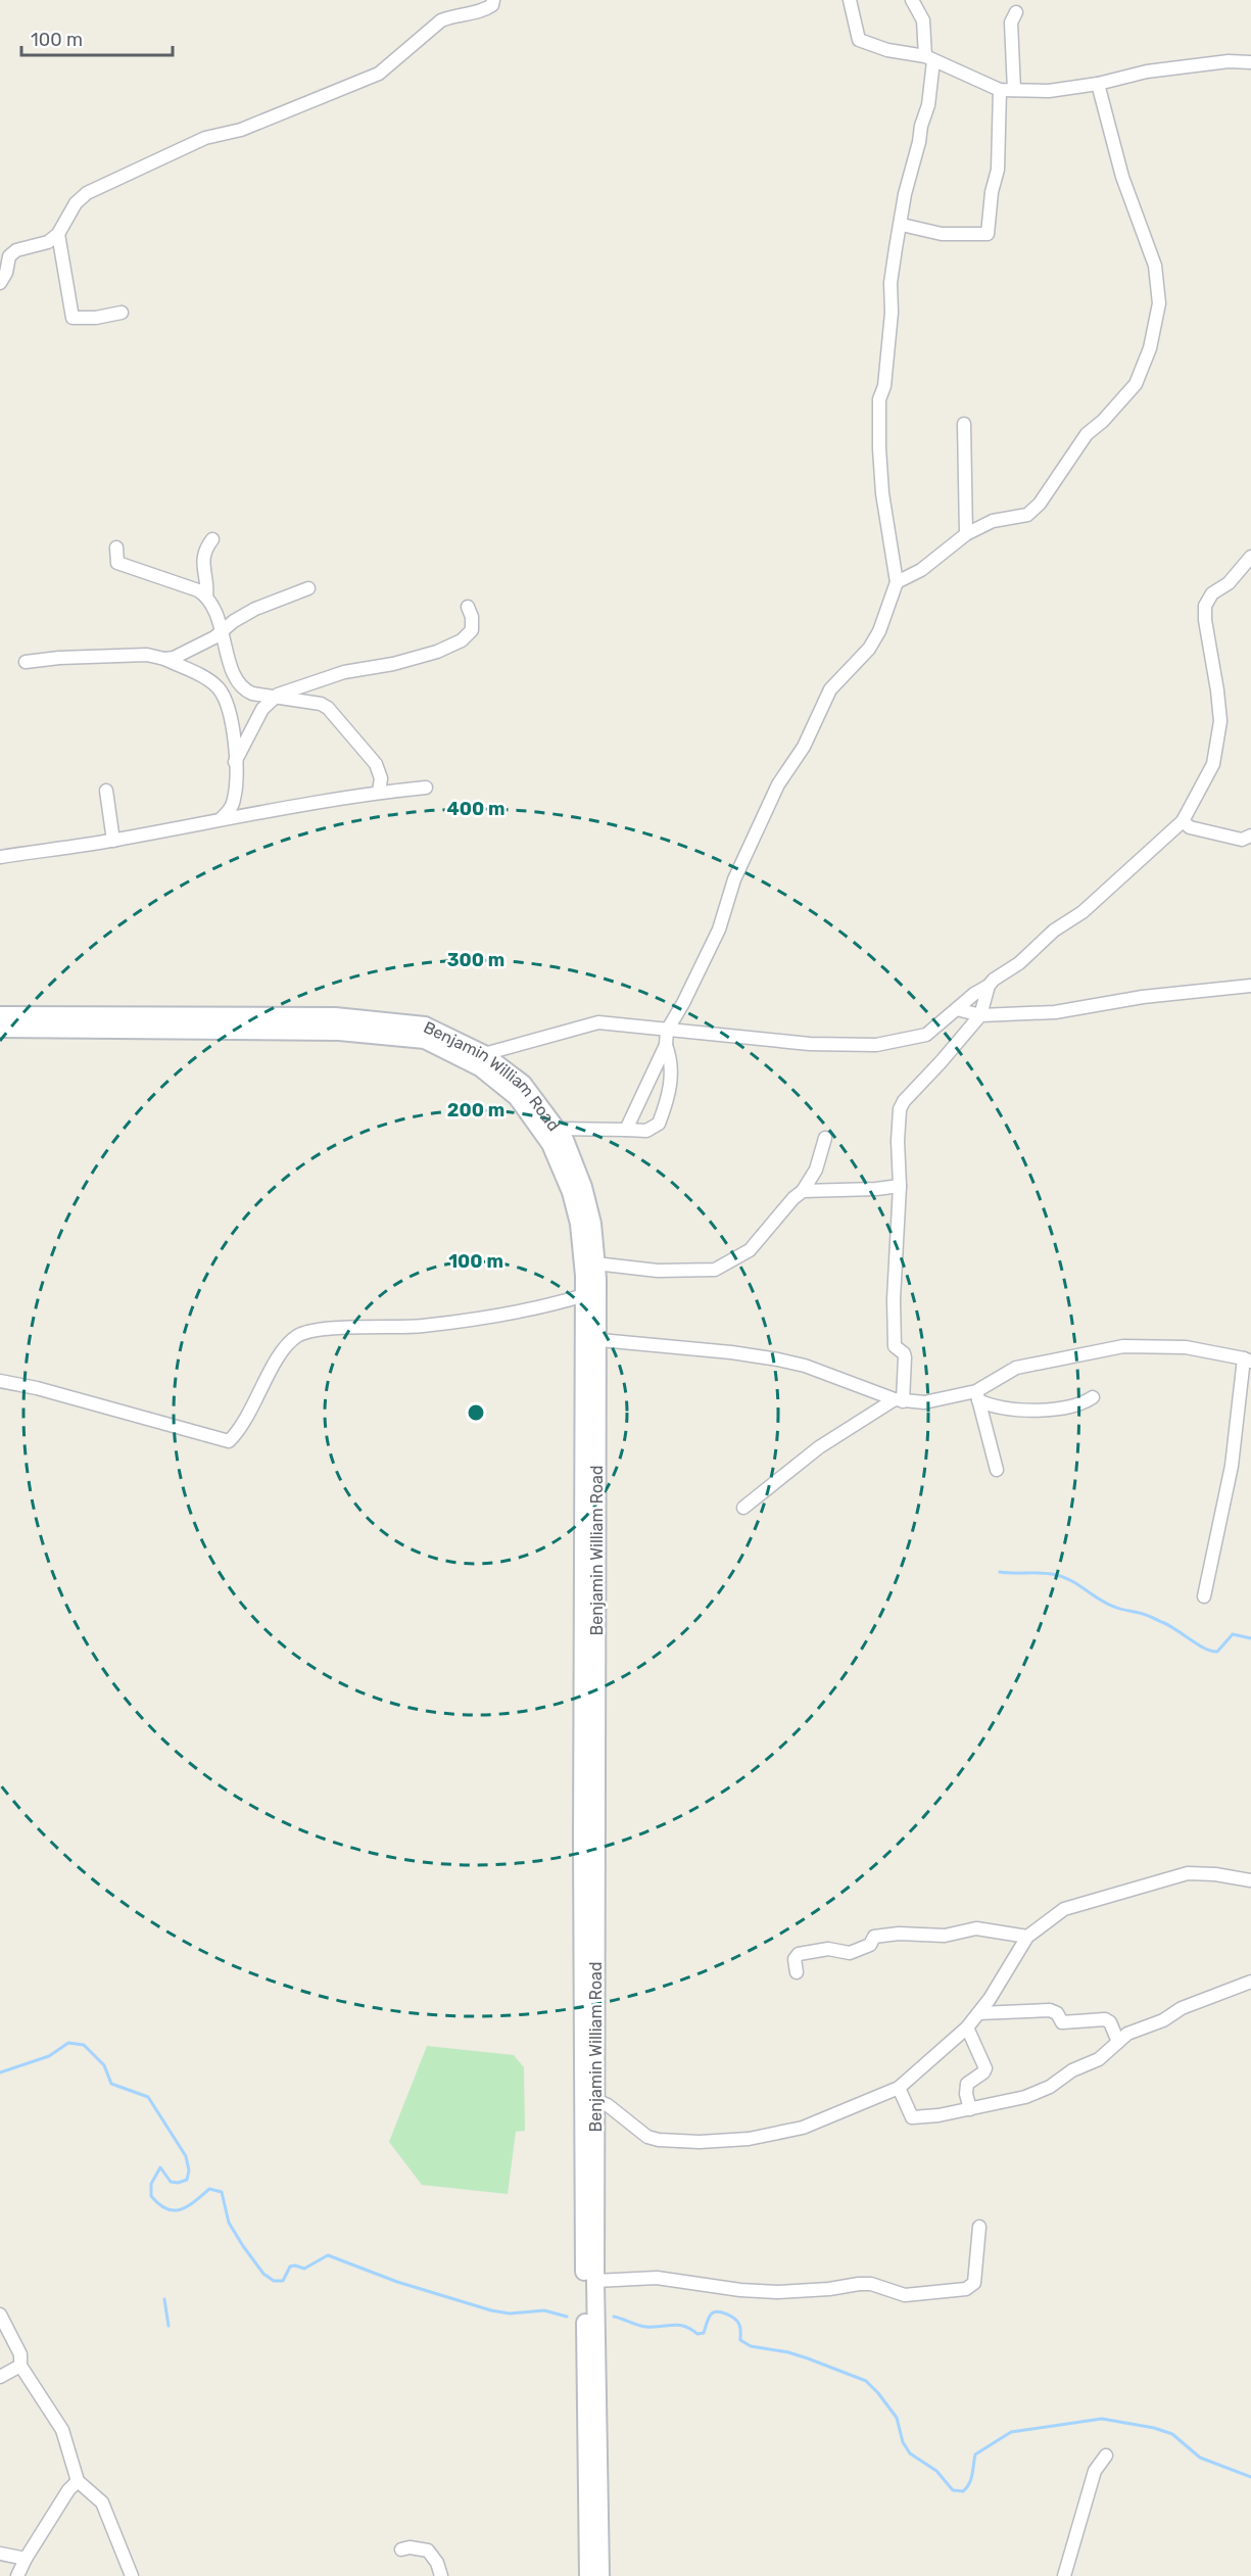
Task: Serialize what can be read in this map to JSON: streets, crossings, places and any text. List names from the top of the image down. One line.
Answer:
{"streets":{"main road":["Benjamin William Road"]},"scale_bar":"100 m","rings":["400 m","300 m","200 m","100 m"]}
